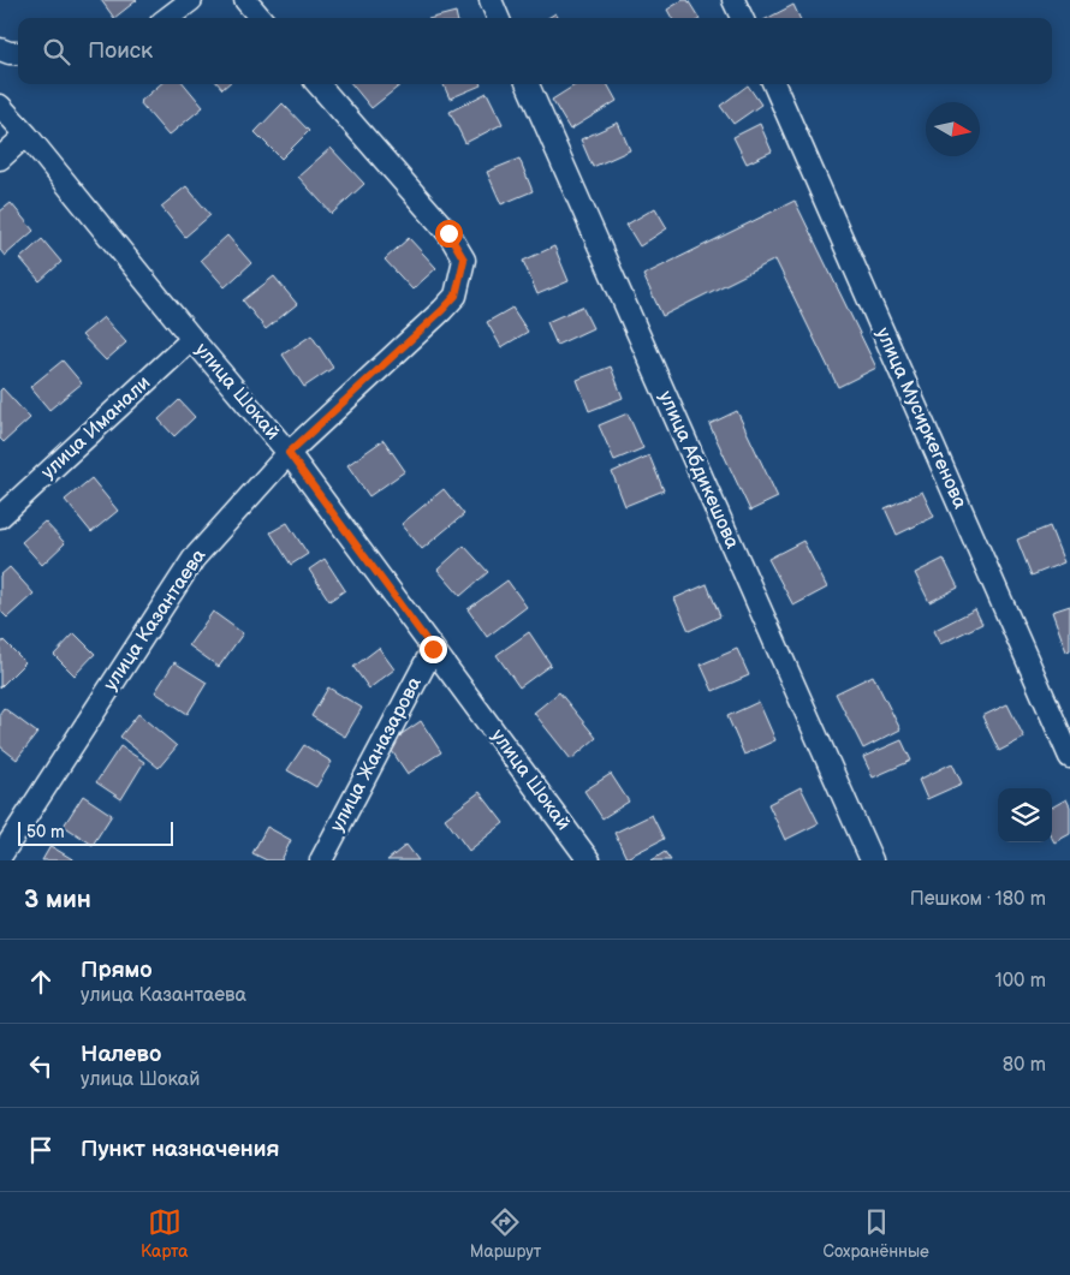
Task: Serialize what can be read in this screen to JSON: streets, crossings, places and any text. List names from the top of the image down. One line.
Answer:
{"streets":{"street":["улица Шокай","улица Мусиркегенова","улица Иманали","улица Абдикешова","улица Казантаева","улица Жаназарова"]},"crossings":[["улица Шокай","улица Иманали"],["улица Шокай","улица Казантаева"],["улица Шокай","улица Жаназарова"]],"scale_bar":"50 m","north":"right","page":{"search":"Поиск","scale":"50 m","heading":["3 мин","Пешком · 180 m"],"list":[["Прямо","улица Казантаева","100 m"],["Налево","улица Шокай","80 m"],"Пункт назначения"],"nav":["Карта","Маршрут","Сохранённые"]}}
